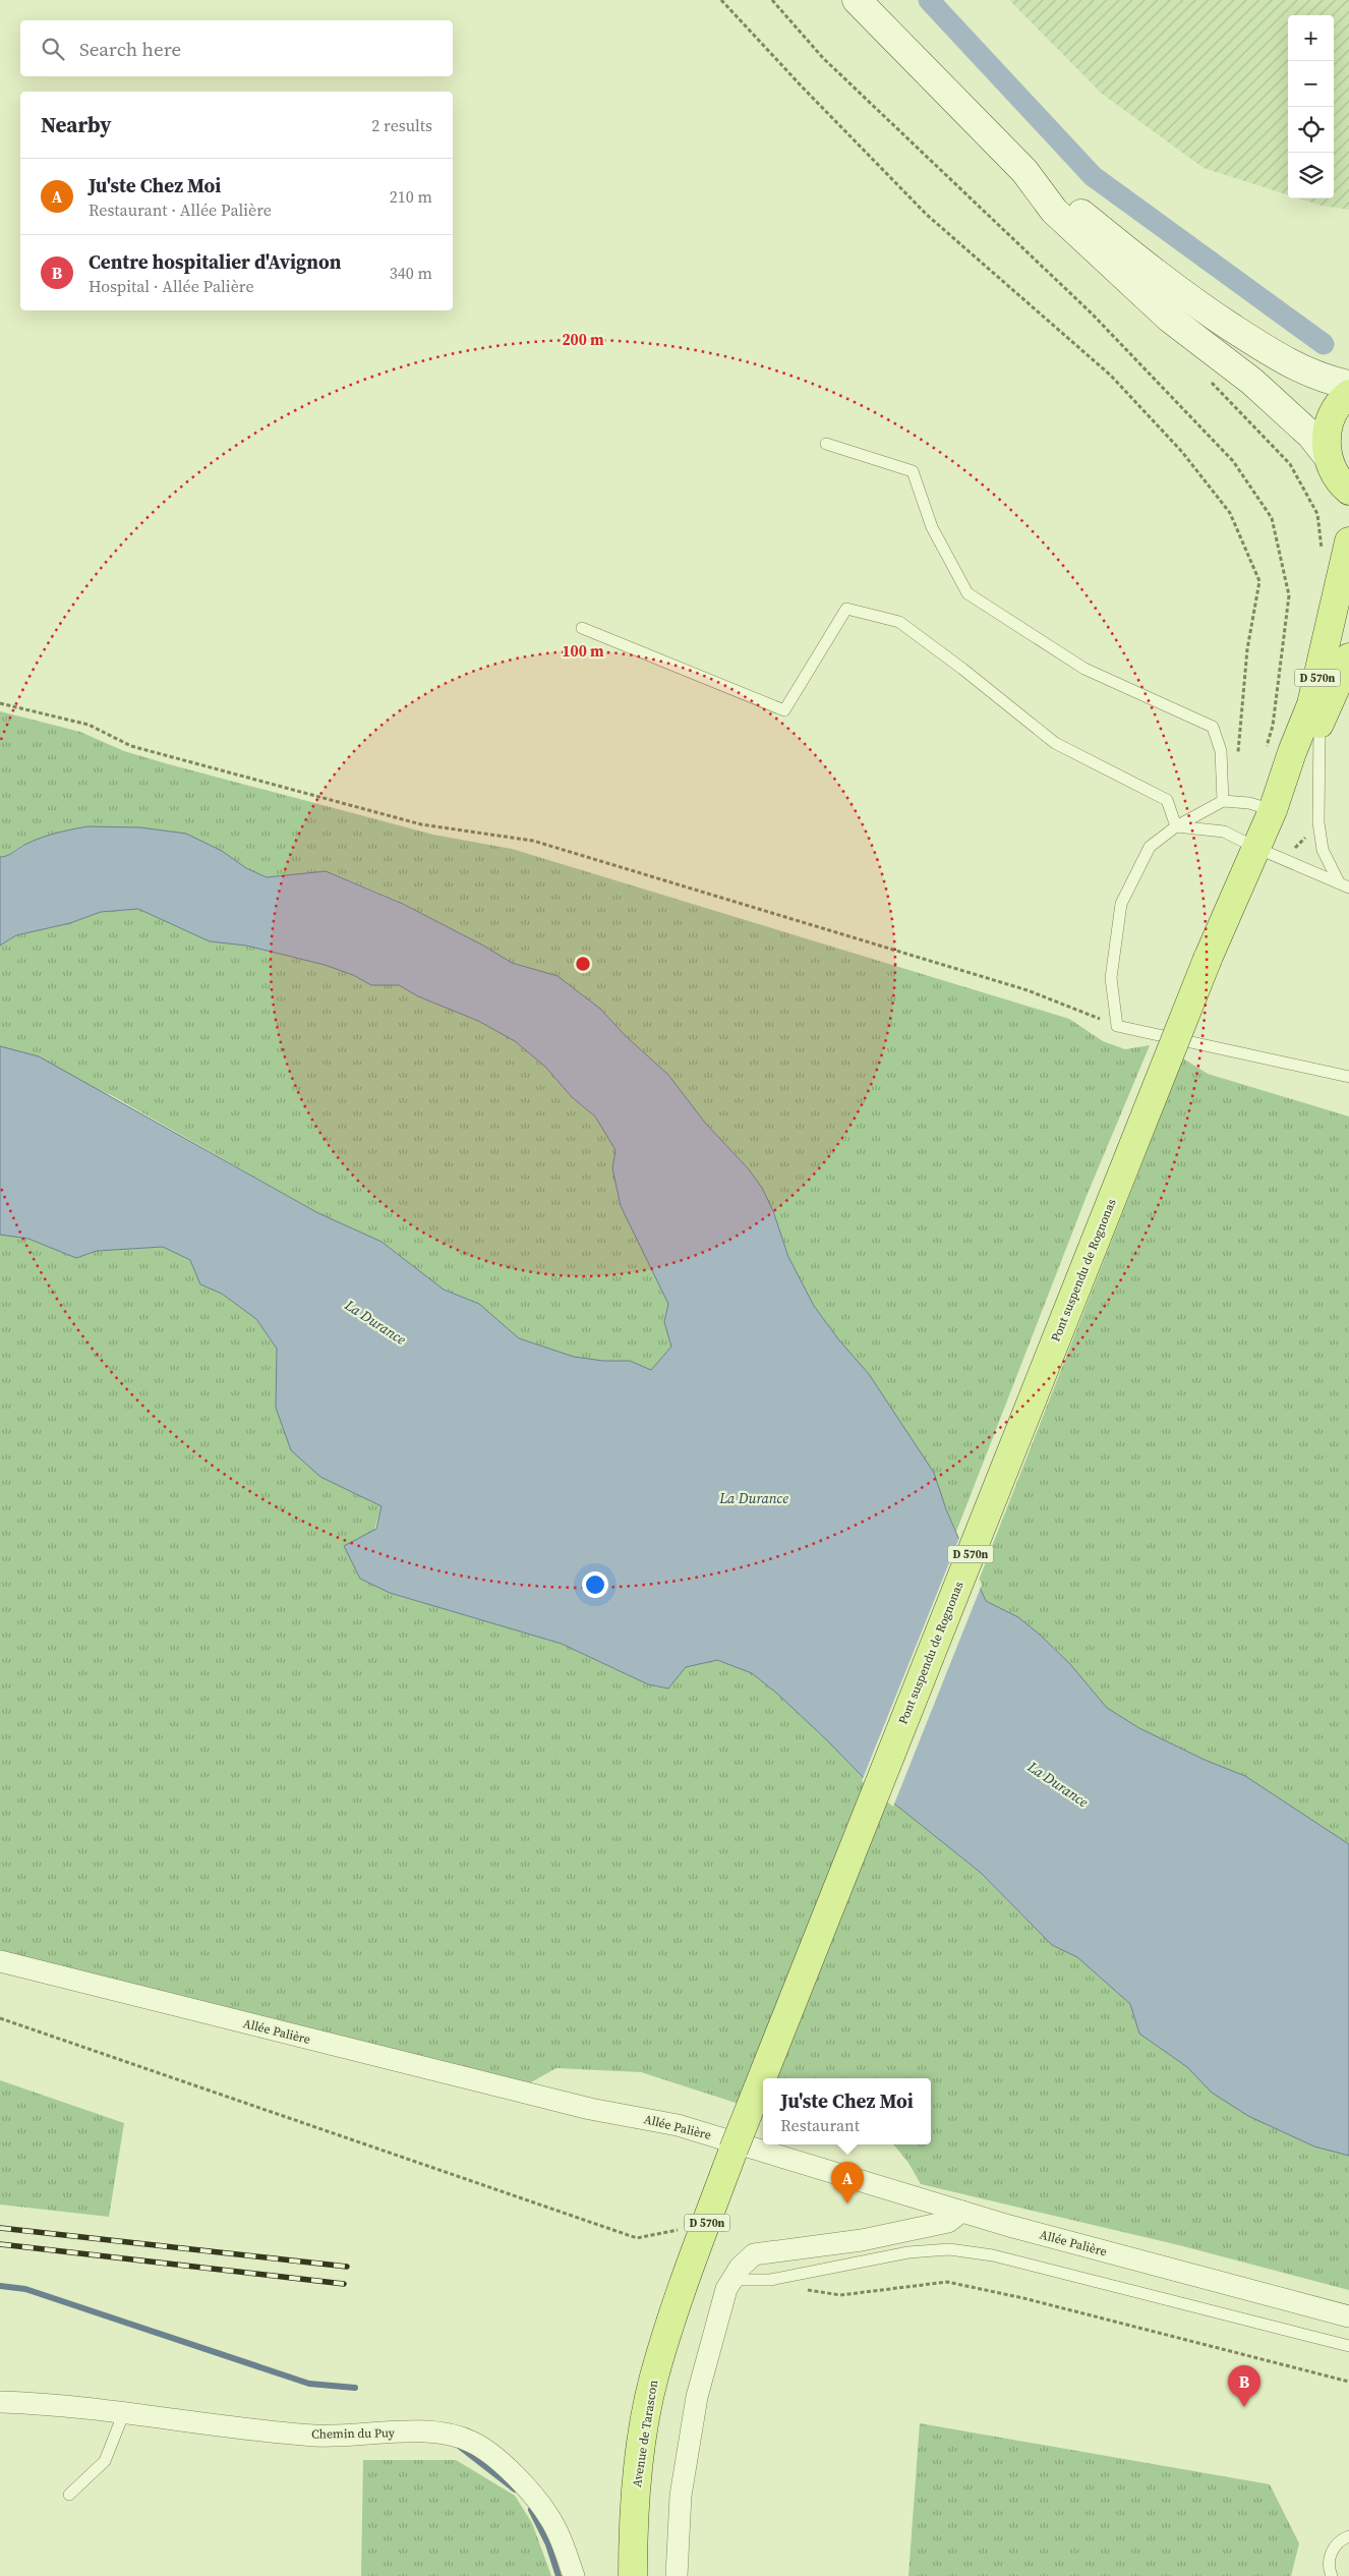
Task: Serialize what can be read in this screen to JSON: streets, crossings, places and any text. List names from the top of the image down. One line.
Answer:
{"streets":{"main road":["D 570n","Pont suspendu de Rognonas","Avenue de Tarascon"],"street":["Allée Palière","Chemin du Puy"]},"crossings":[["D 570n","Pont suspendu de Rognonas"],["Pont suspendu de Rognonas","Avenue de Tarascon"]],"water":["La Durance"],"page":{"map_buttons":["+","−"],"search":"Search here","heading":["Nearby","2 results"],"list":[{"mark":"A","name":"Ju'ste Chez Moi","note":"Restaurant · Allée Palière","value":"210 m"},{"mark":"B","name":"Centre hospitalier d'Avignon","note":"Hospital · Allée Palière","value":"340 m"}],"popup":["Ju'ste Chez Moi","Restaurant"],"pins":["A","B"]},"rings":["200 m","100 m"]}
